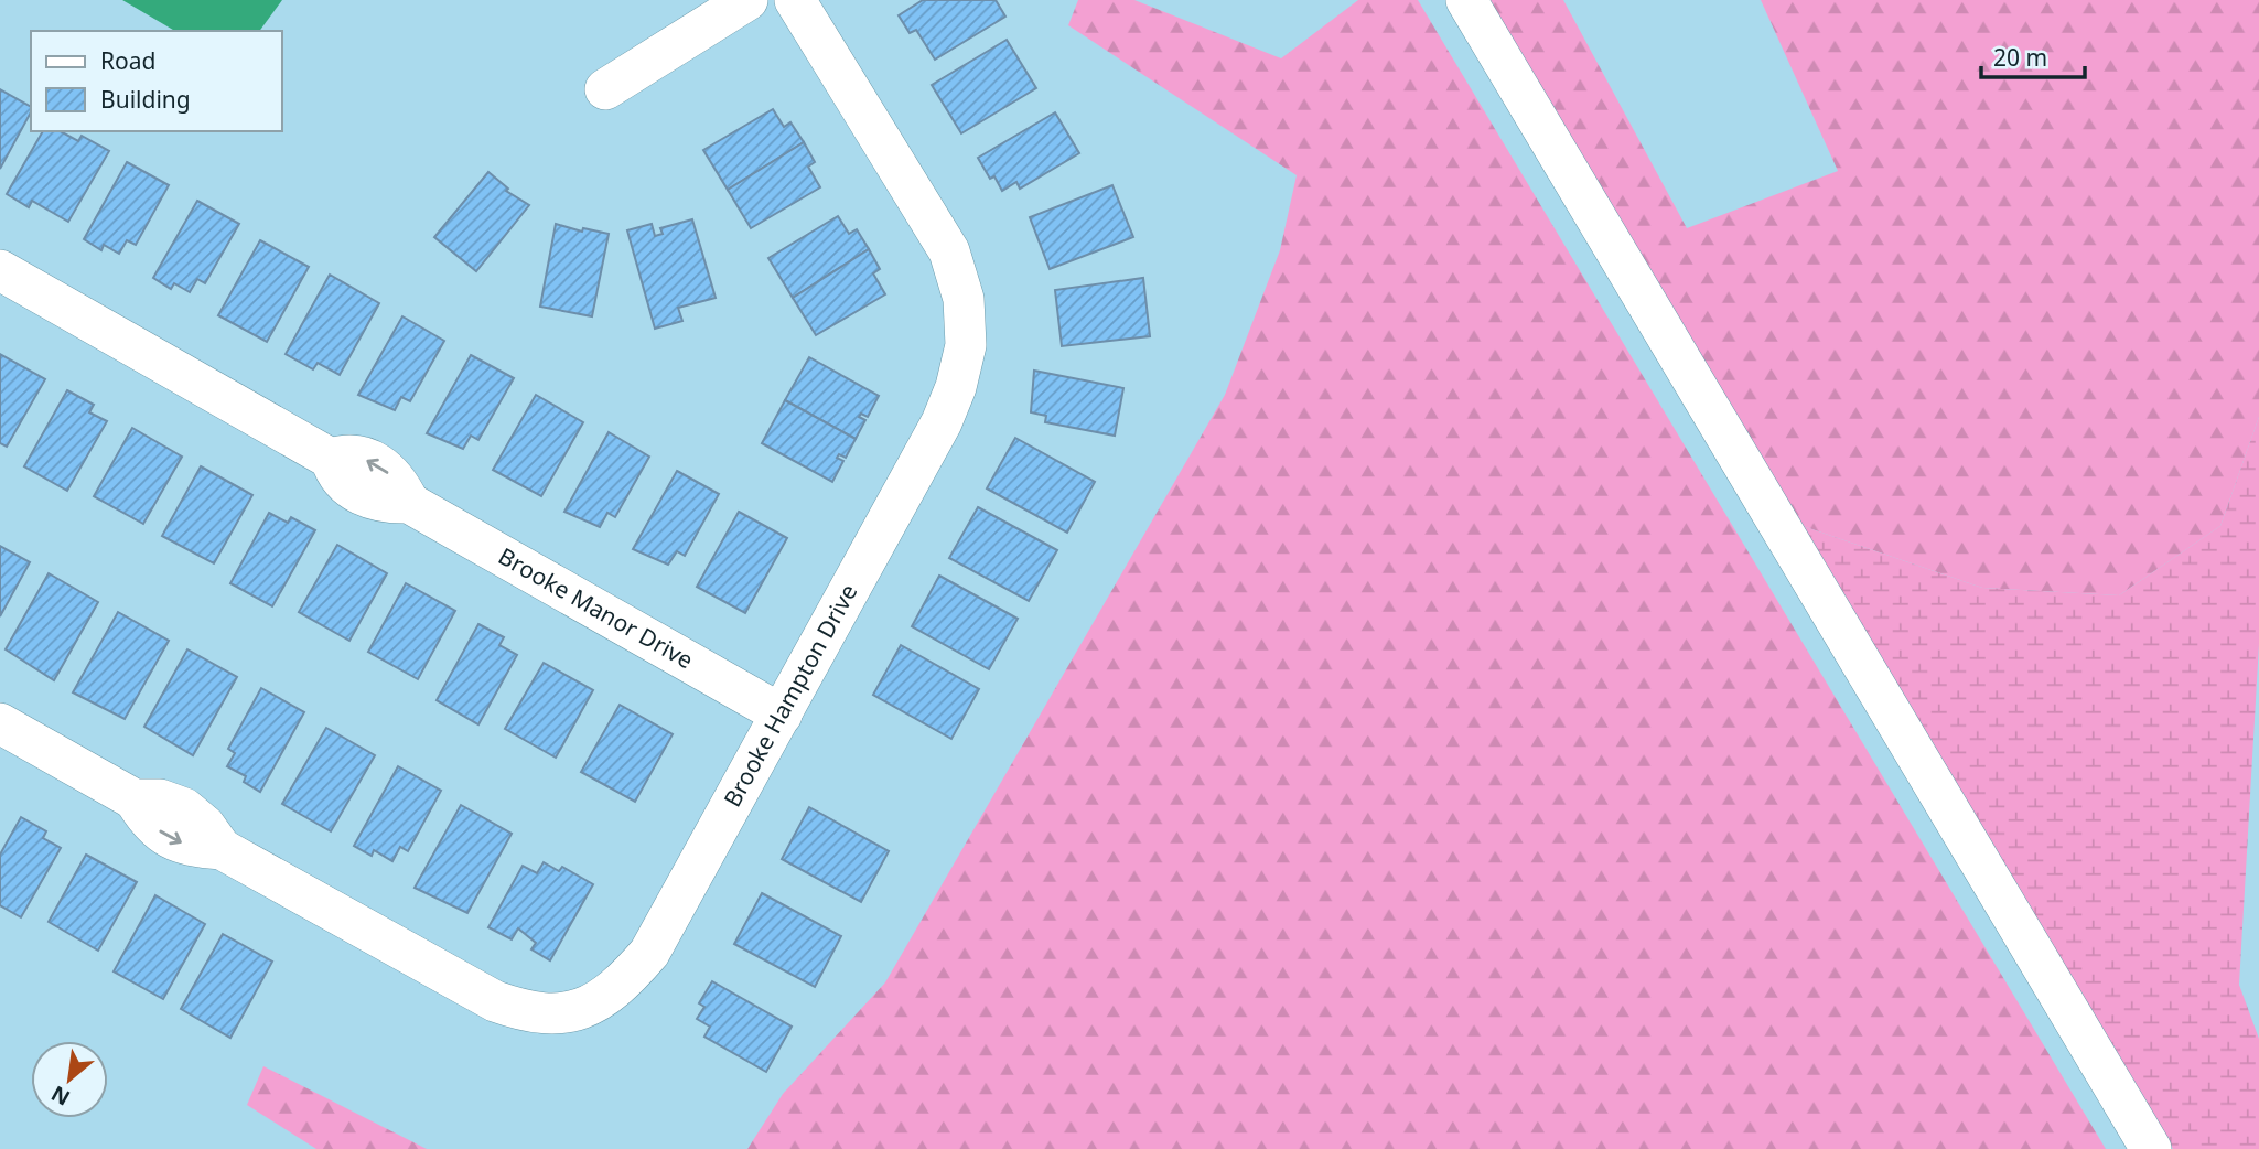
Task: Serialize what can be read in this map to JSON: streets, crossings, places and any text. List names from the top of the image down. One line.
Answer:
{"streets":{"street":["Brooke Manor Drive","Brooke Hampton Drive"]},"crossings":[["Brooke Manor Drive","Brooke Hampton Drive"]],"legend":["Road","Building"],"scale_bar":"20 m","north":"bottom left"}
